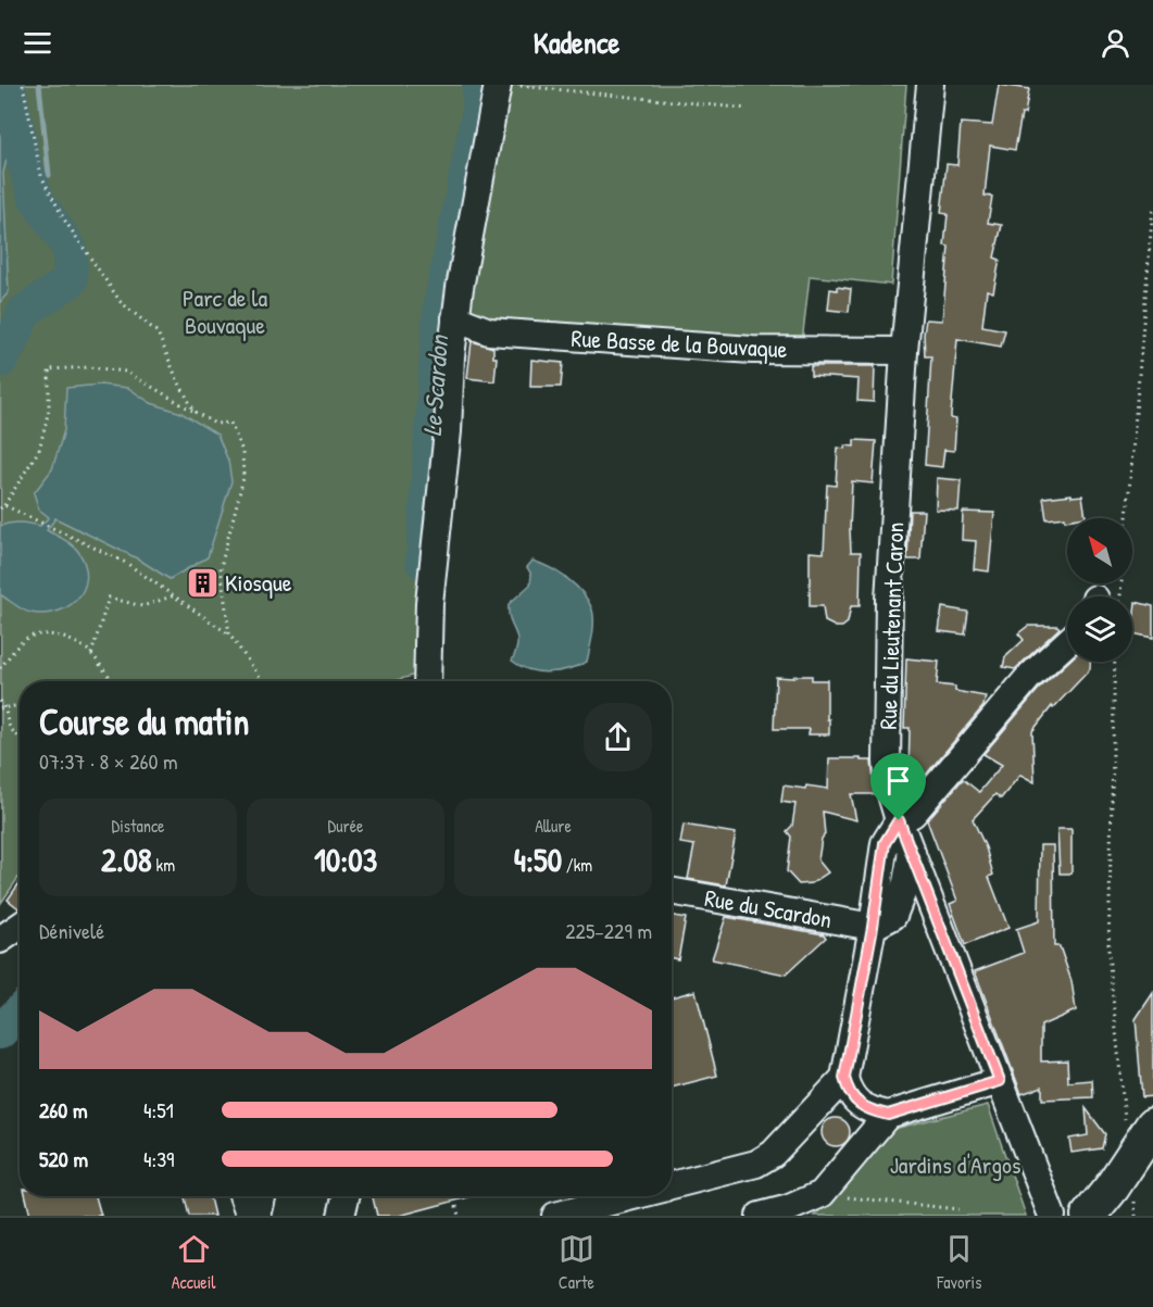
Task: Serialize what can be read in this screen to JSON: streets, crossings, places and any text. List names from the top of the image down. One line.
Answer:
{"streets":{"street":["Rue Basse de la Bouvaque","Rue du Lieutenant Caron","Rue du Scardon"]},"crossings":[["Rue Basse de la Bouvaque","Rue du Lieutenant Caron"],["Rue du Lieutenant Caron","Rue du Scardon"]],"water":["Le Scardon"],"parks":["Parc de la Bouvaque","Jardins d'Argos"],"places":{"building":["Kiosque"]},"north":"top left","page":{"header":"Kadence","heading":["Course du matin","07:37 · 8 × 260 m"],"stats":[["Distance","2.08 km"],["Durée","10:03"],["Allure","4:50 /km"]],"chart":["Dénivelé","225–229 m"],"list":[{"name":"260 m","note":"4:51"},{"name":"520 m","note":"4:39"}],"tabs":["Accueil","Carte","Favoris"]}}
